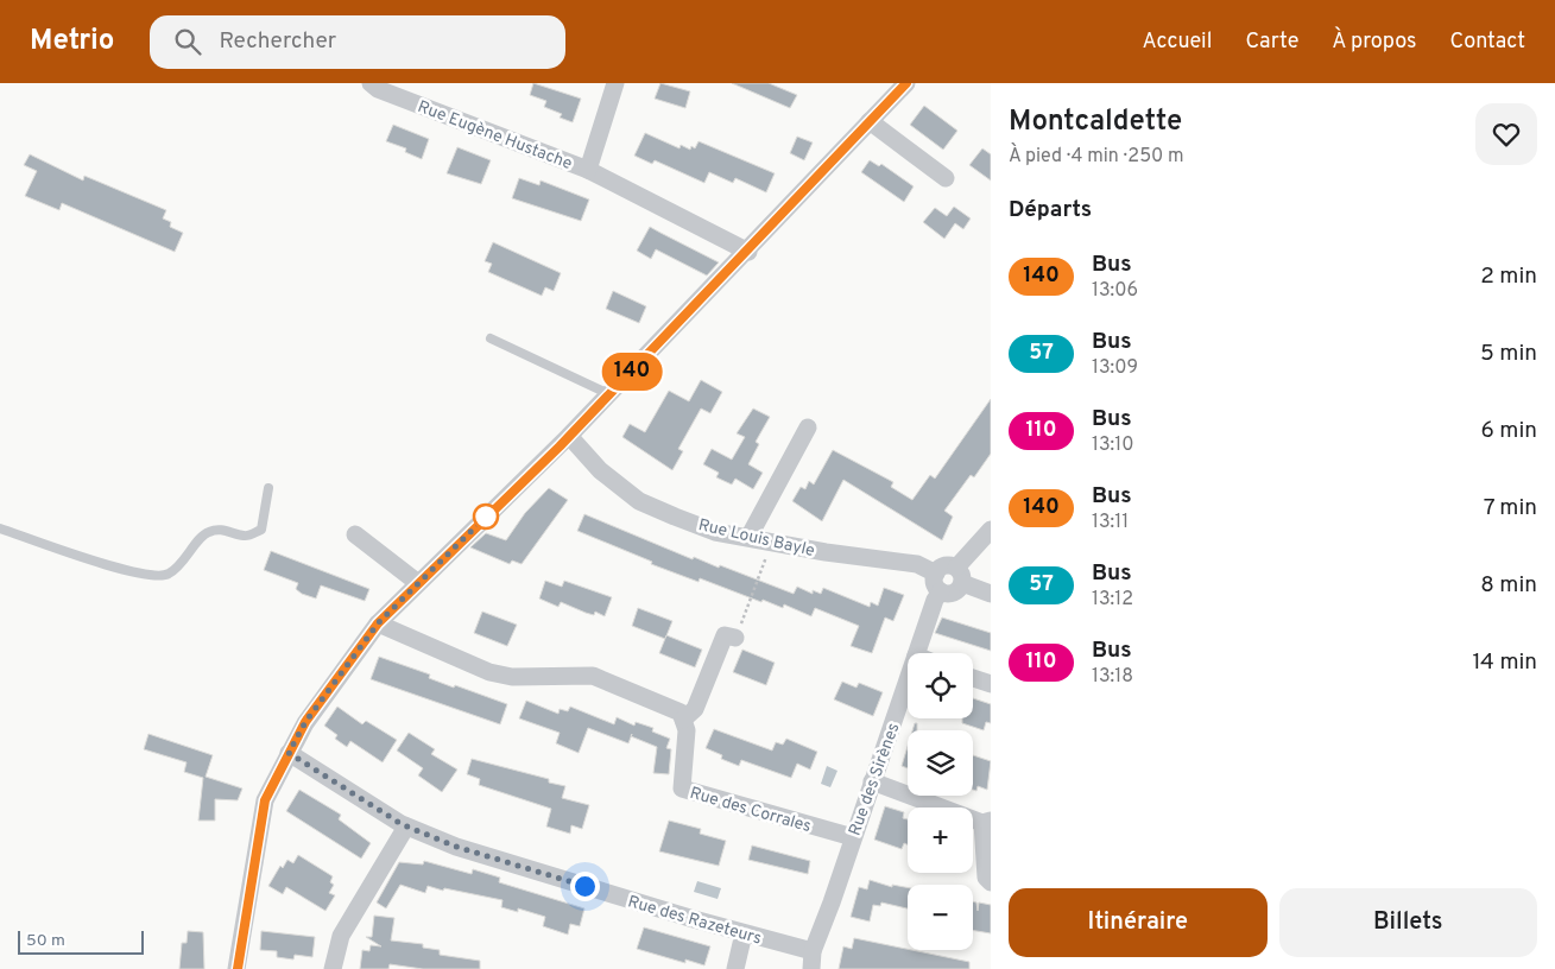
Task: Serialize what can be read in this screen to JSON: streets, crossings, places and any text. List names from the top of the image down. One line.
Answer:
{"streets":{"street":["Rue Eugène Hustache","Rue Louis Bayle","Rue des Sirènes","Rue des Corrales","Rue des Razeteurs"]},"crossings":[["Rue Louis Bayle","Rue des Sirènes"],["Rue des Sirènes","Rue des Corrales"],["Rue des Sirènes","Rue des Razeteurs"]],"lines":["bus line 140"],"scale_bar":"50 m","page":{"header":"Metrio","search":"Rechercher","nav":["Accueil","Carte","À propos","Contact"],"on_map":"140","heading":[["Montcaldette","À pied · 4 min · 250 m"],"Départs"],"list":[{"mark":"140","name":"Bus","note":"13:06","value":"2 min"},{"mark":"57","name":"Bus","note":"13:09","value":"5 min"},{"mark":"110","name":"Bus","note":"13:10","value":"6 min"},{"mark":"140","name":"Bus","note":"13:11","value":"7 min"},{"mark":"57","name":"Bus","note":"13:12","value":"8 min"},{"mark":"110","name":"Bus","note":"13:18","value":"14 min"}],"map_buttons":["+","−"],"buttons":["Itinéraire","Billets"],"scale":"50 m"}}
